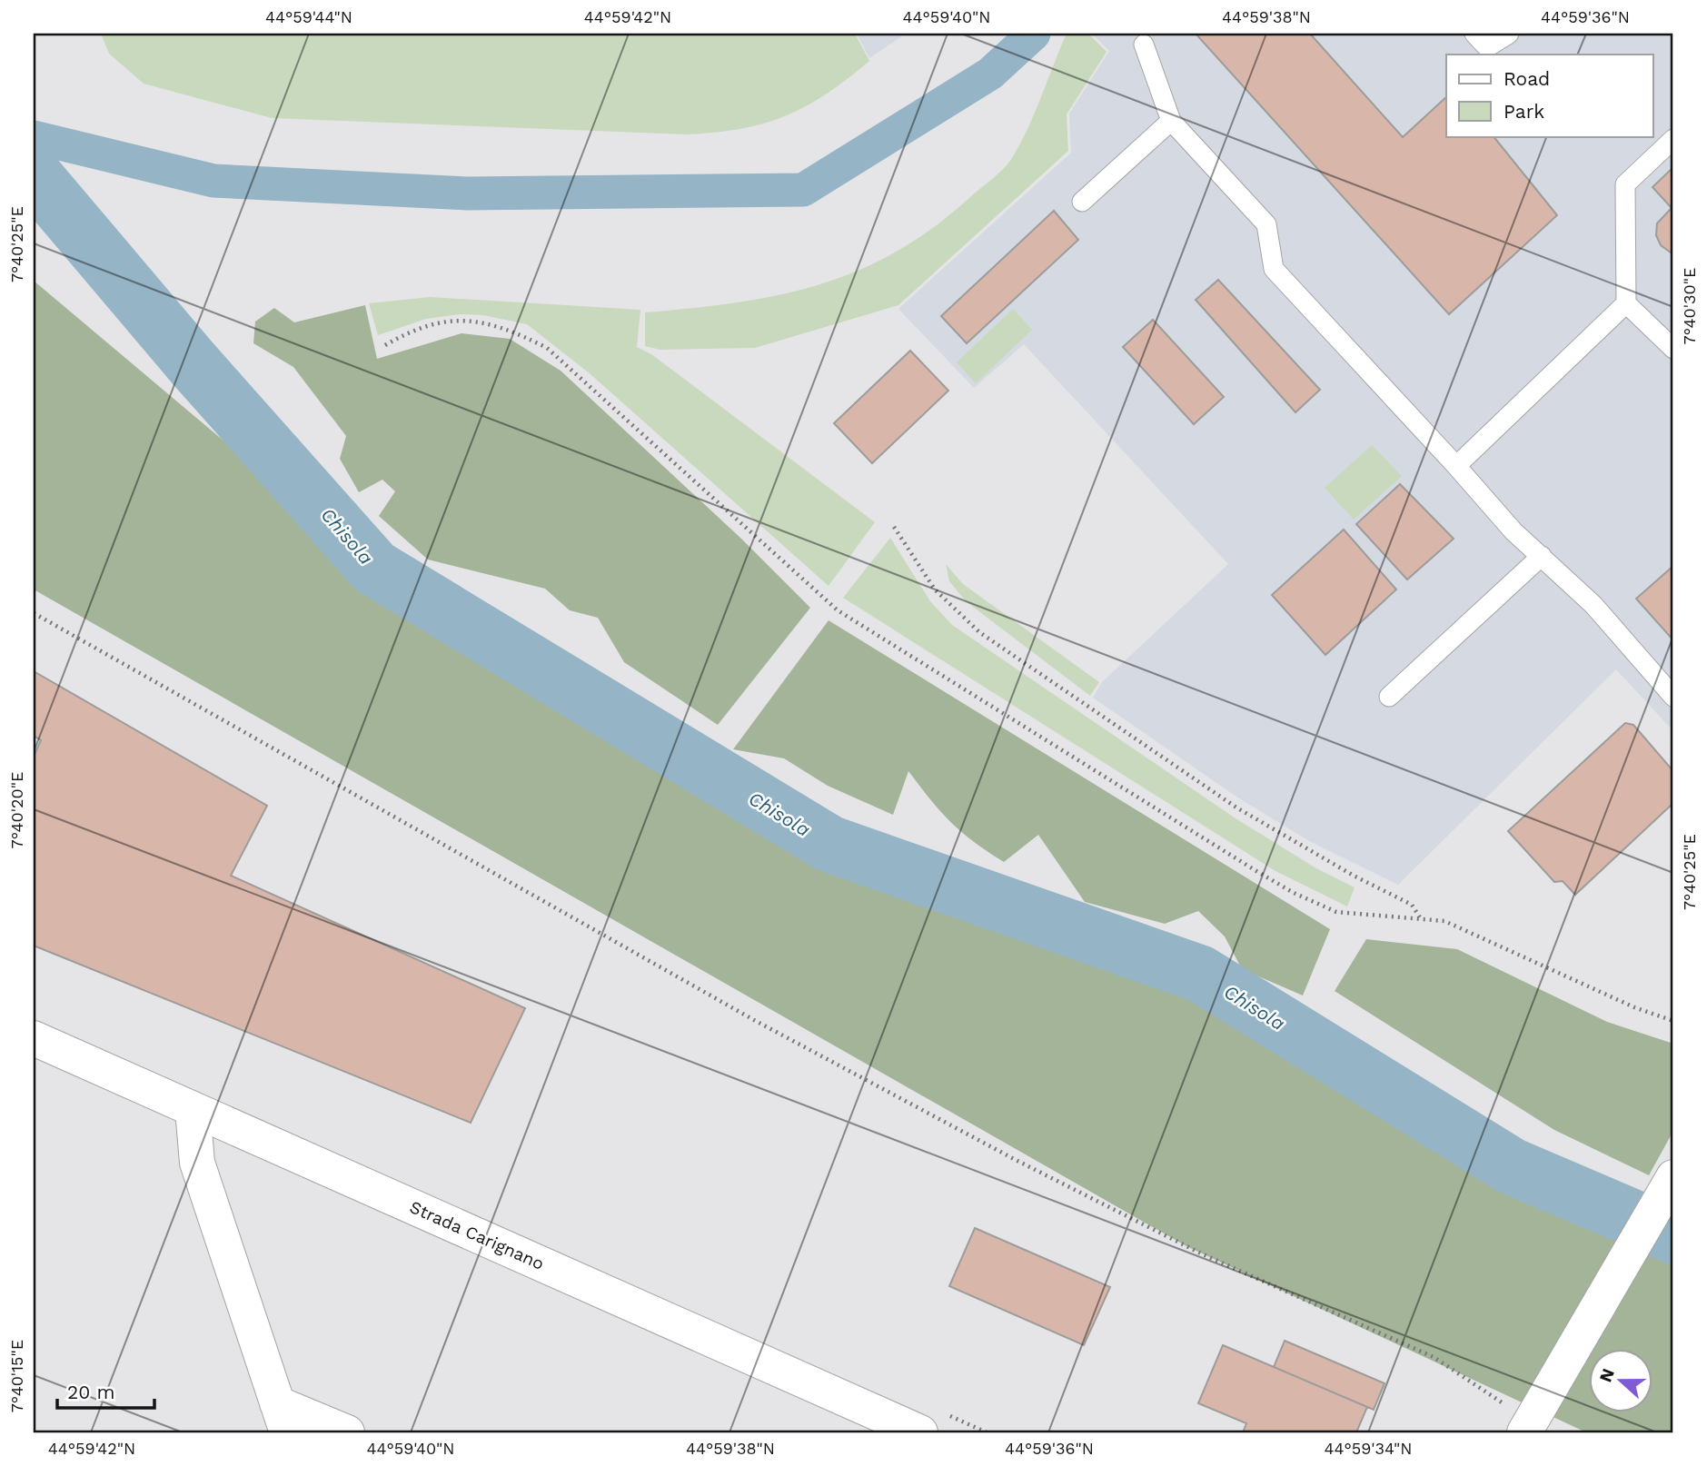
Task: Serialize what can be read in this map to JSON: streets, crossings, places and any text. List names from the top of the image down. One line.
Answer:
{"streets":{"main road":["Strada Carignano"]},"water":["Chisola"],"legend":["Road","Park"],"scale_bar":"20 m","north":"left","coordinates":["44°59'44\"N","44°59'42\"N","44°59'40\"N","44°59'38\"N","44°59'36\"N","7°40'25\"E","7°40'30\"E","7°40'20\"E","7°40'15\"E","44°59'34\"N"]}
